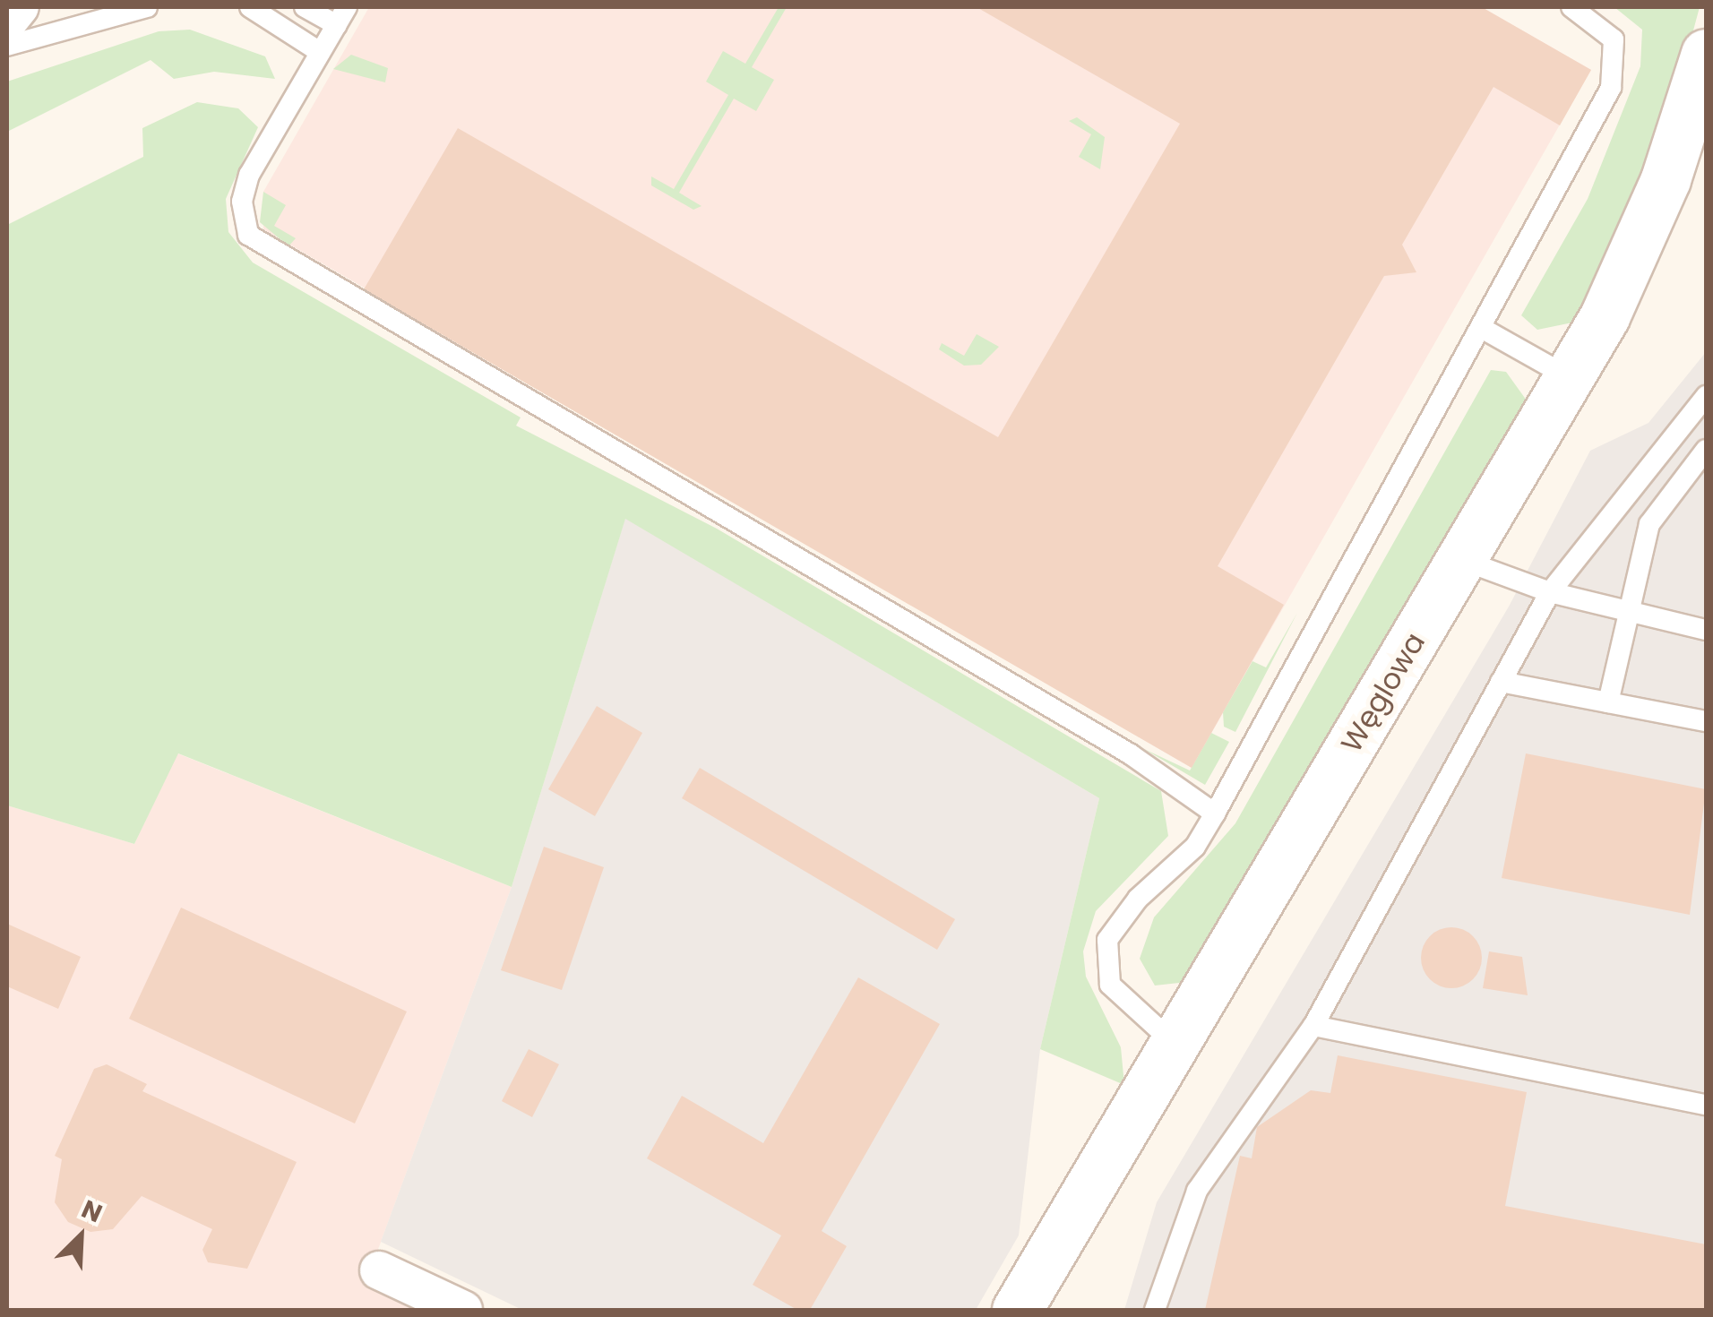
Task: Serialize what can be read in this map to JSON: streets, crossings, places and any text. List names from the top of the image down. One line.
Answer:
{"streets":{"street":["Węglowa"]},"north":"top right"}
